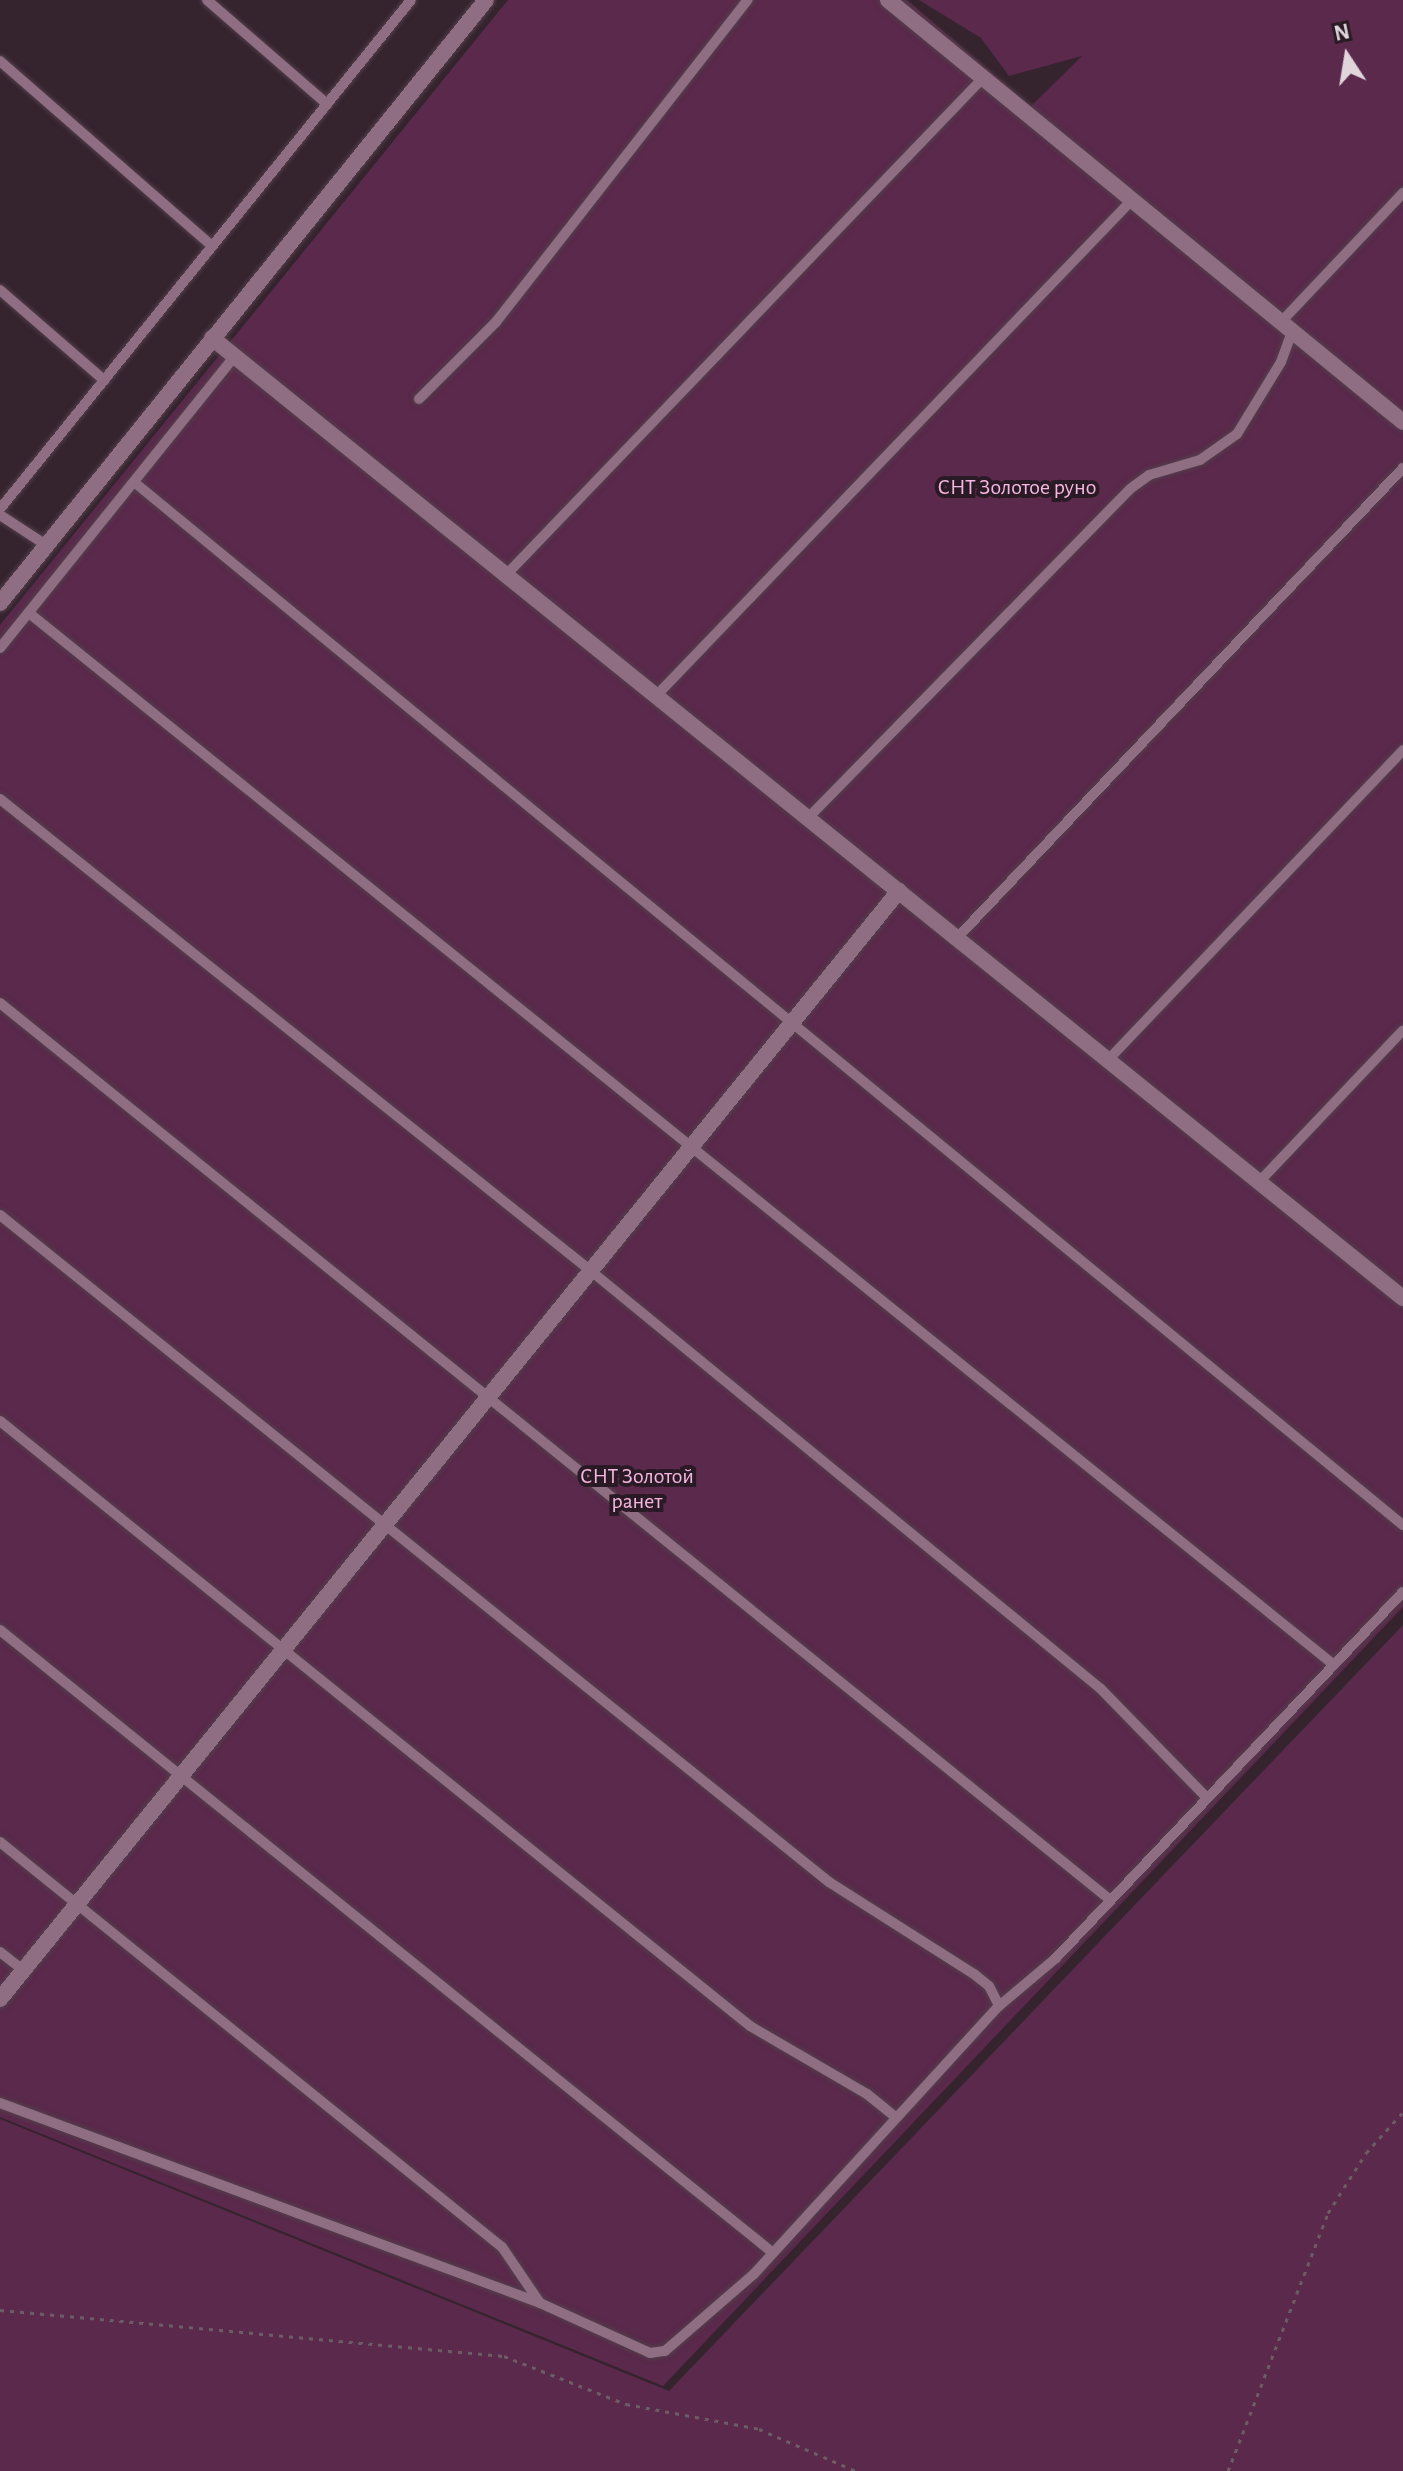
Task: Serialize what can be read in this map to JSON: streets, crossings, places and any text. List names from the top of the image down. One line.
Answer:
{"parks":["СНТ Золотое руно","СНТ Золотой ранет"],"north":"top"}
